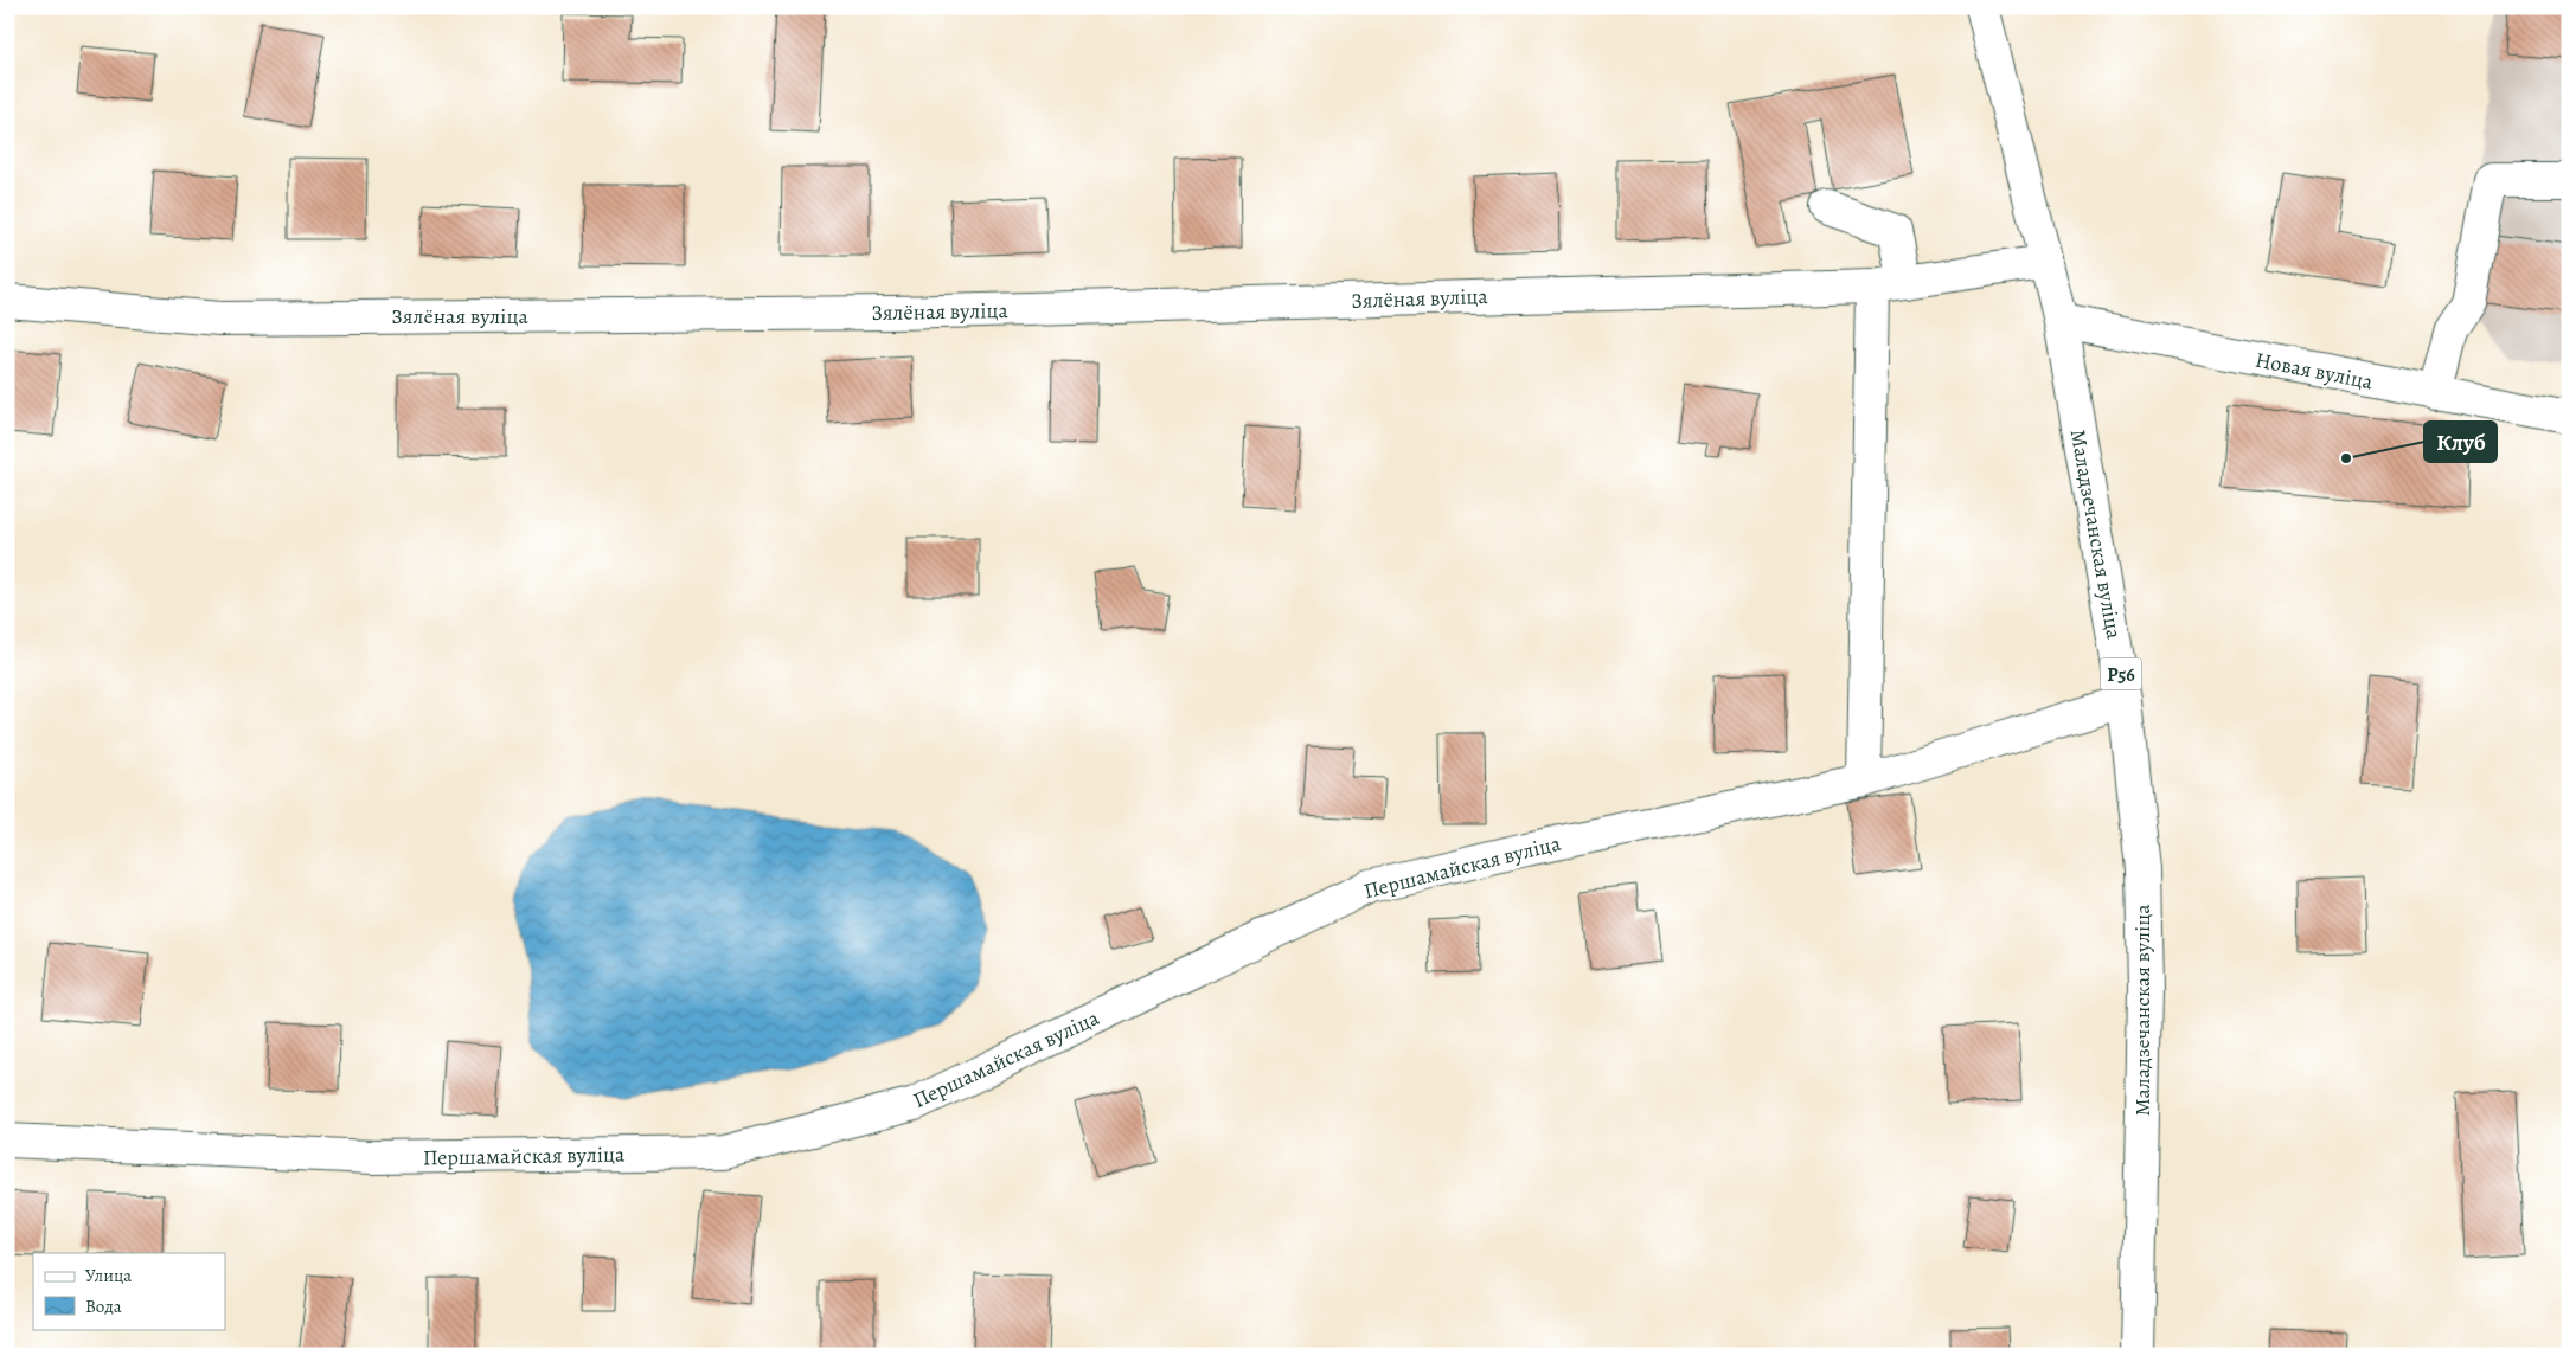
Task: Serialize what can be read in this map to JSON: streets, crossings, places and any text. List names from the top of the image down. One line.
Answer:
{"streets":{"street":["Зялёная вуліца","Новая вуліца","Маладзечанская вуліца","Р56","Першамайская вуліца"]},"crossings":[["Зялёная вуліца","Маладзечанская вуліца"],["Новая вуліца","Маладзечанская вуліца"],["Маладзечанская вуліца","Першамайская вуліца"]],"places":["Клуб"],"legend":["Улица","Вода"]}
